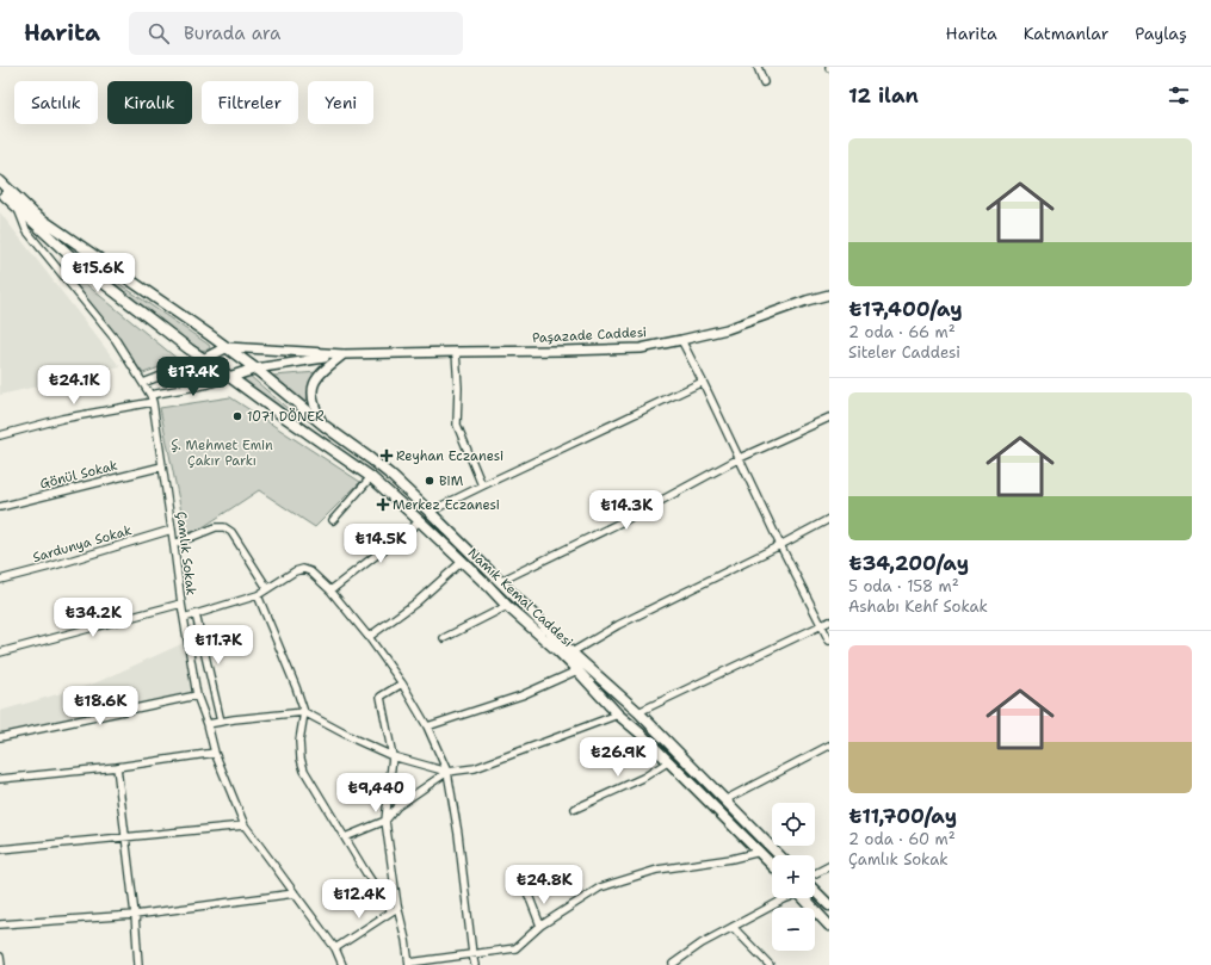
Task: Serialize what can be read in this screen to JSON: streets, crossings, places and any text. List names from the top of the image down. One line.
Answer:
{"streets":{"main road":["Namık Kemal Caddesi"],"street":["Paşazade Caddesi","Gönül Sokak","Sardunya Sokak","Çamlık Sokak"]},"crossings":[["Paşazade Caddesi","Namık Kemal Caddesi"],["Gönül Sokak","Çamlık Sokak"],["Sardunya Sokak","Çamlık Sokak"],["Çamlık Sokak","Namık Kemal Caddesi"]],"parks":["Ş. Mehmet Emin Çakır Parkı"],"places":{"other":["1071 DÖNER","BiM"],"health":["Reyhan Eczanesi","Merkez Eczanesi"]},"page":{"header":"Harita","search":"Burada ara","nav":["Harita","Katmanlar","Paylaş"],"heading":"12 ilan","chip":["Satılık","Kiralık","Filtreler","Yeni"],"list":[{"name":"₺17,400/ay","note":"2 oda · 66 m² · Siteler Caddesi"},{"name":"₺34,200/ay","note":"5 oda · 158 m² · Ashabı Kehf Sokak"},{"name":"₺11,700/ay","note":"2 oda · 60 m² · Çamlık Sokak"}],"price":["₺15.6K","₺17.4K","₺24.1K","₺14.3K","₺14.5K","₺34.2K","₺11.7K","₺18.6K","₺26.9K","₺9,440","₺24.8K","₺12.4K"],"map_buttons":["+","−"]}}
